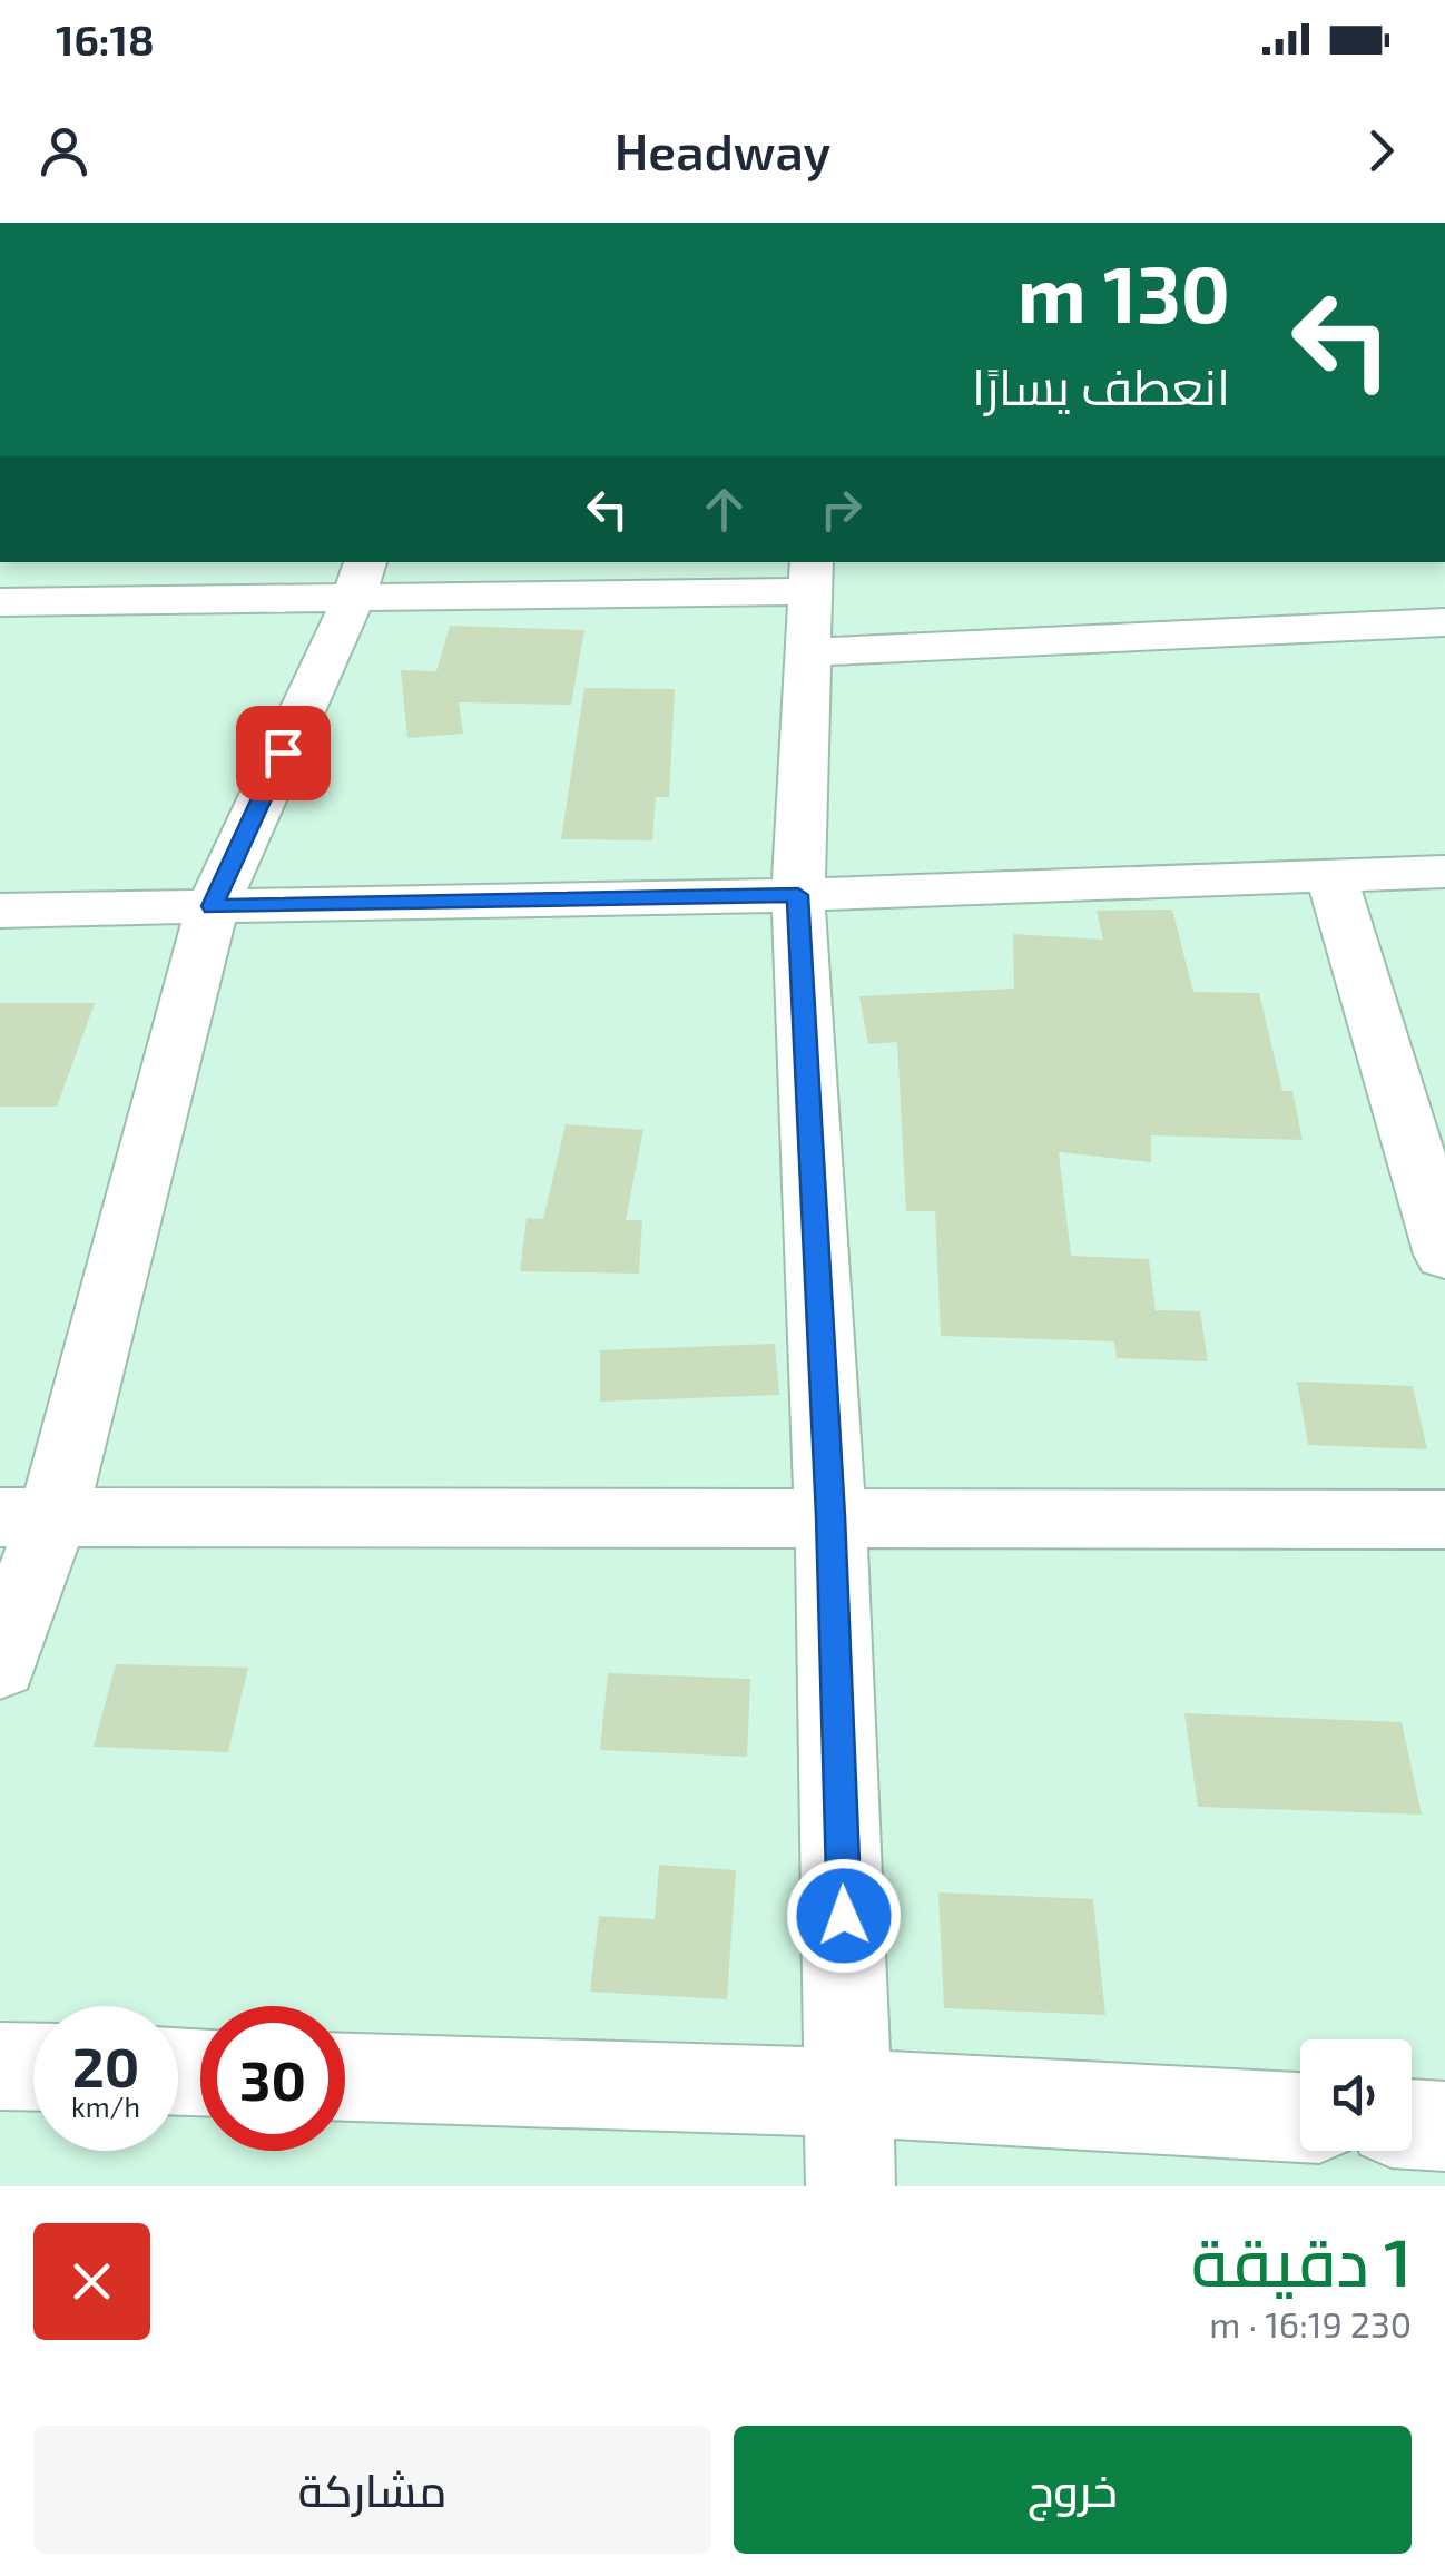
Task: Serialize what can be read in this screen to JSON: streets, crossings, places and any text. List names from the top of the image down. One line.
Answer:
{"page":{"status":"16:18","header":"Headway","turn":["130 m","انعطف يسارًا"],"speed":"20 km/h","limit":"30","heading":["1 دقيقة","230 m · 16:19"],"buttons":["خروج","مشاركة"]}}
